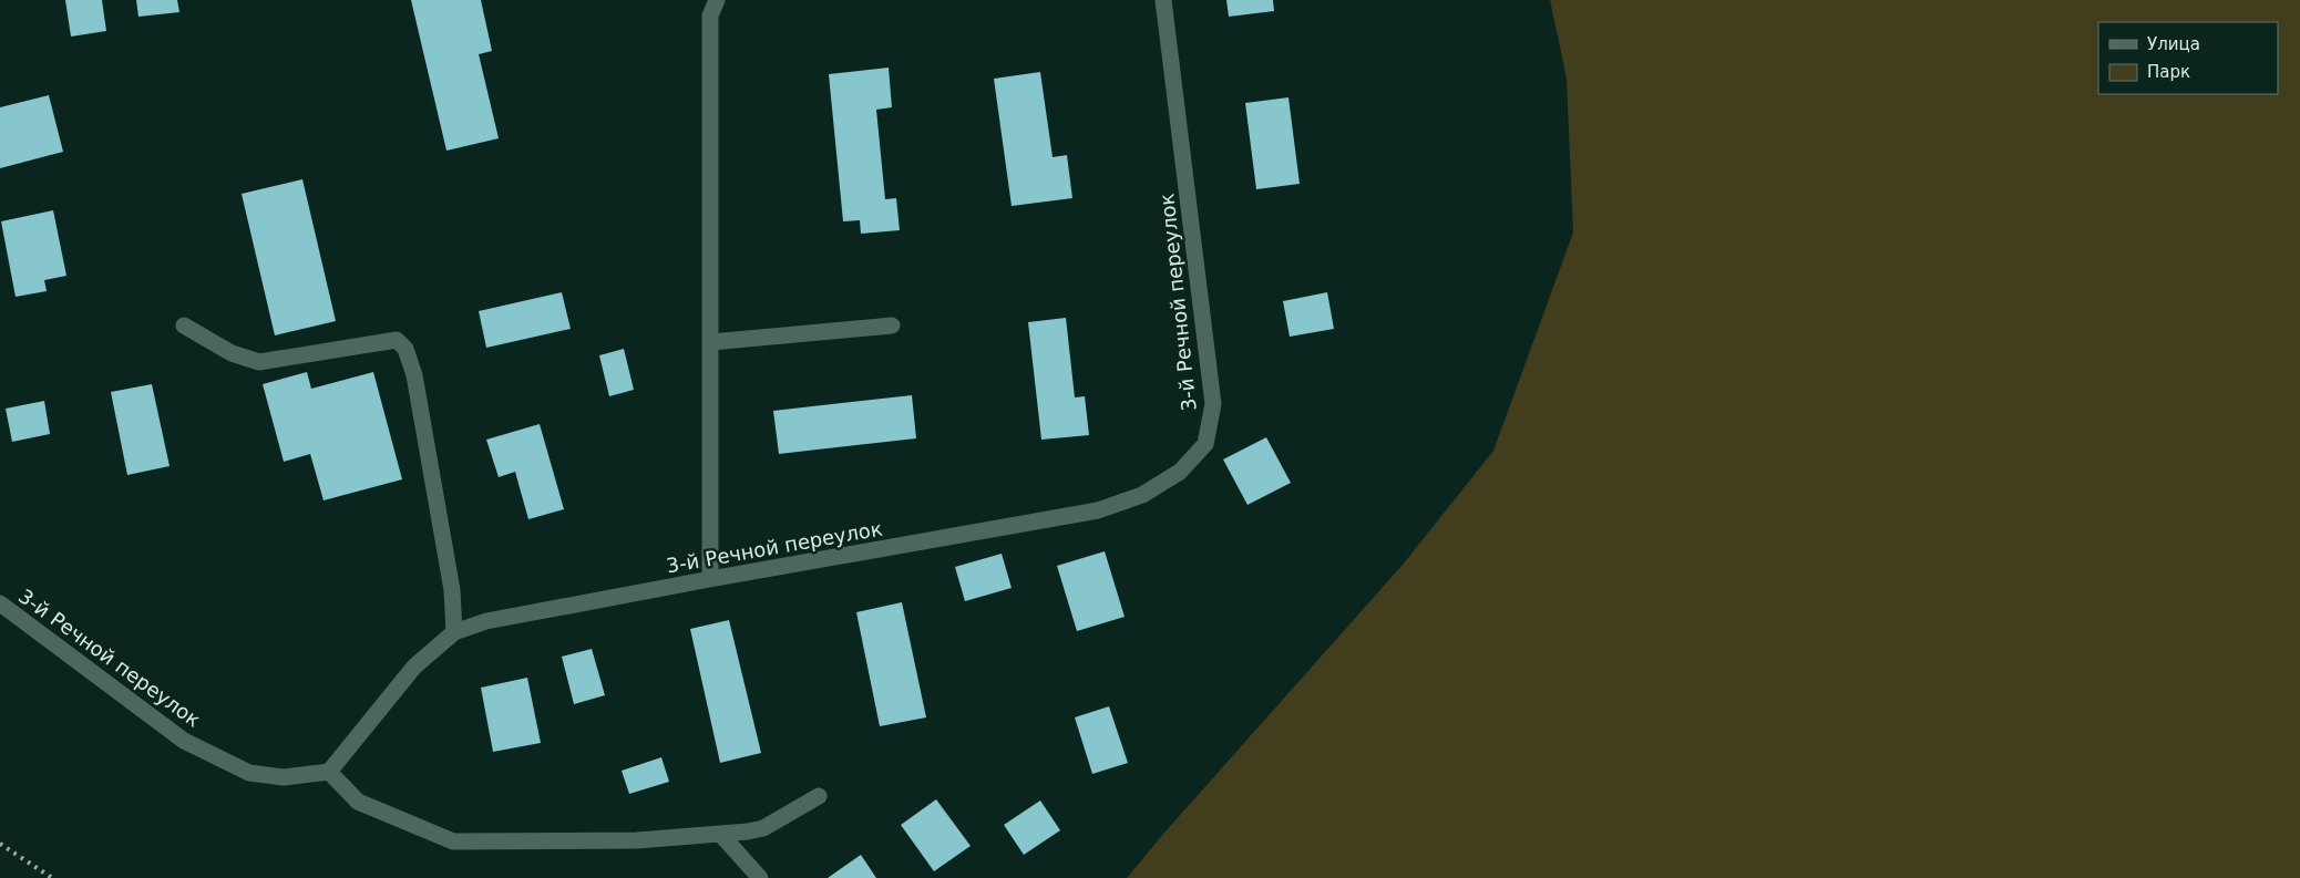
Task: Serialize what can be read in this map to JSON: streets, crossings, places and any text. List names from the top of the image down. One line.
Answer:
{"streets":{"street":["3-й Речной переулок"]},"legend":["Улица","Парк"]}
